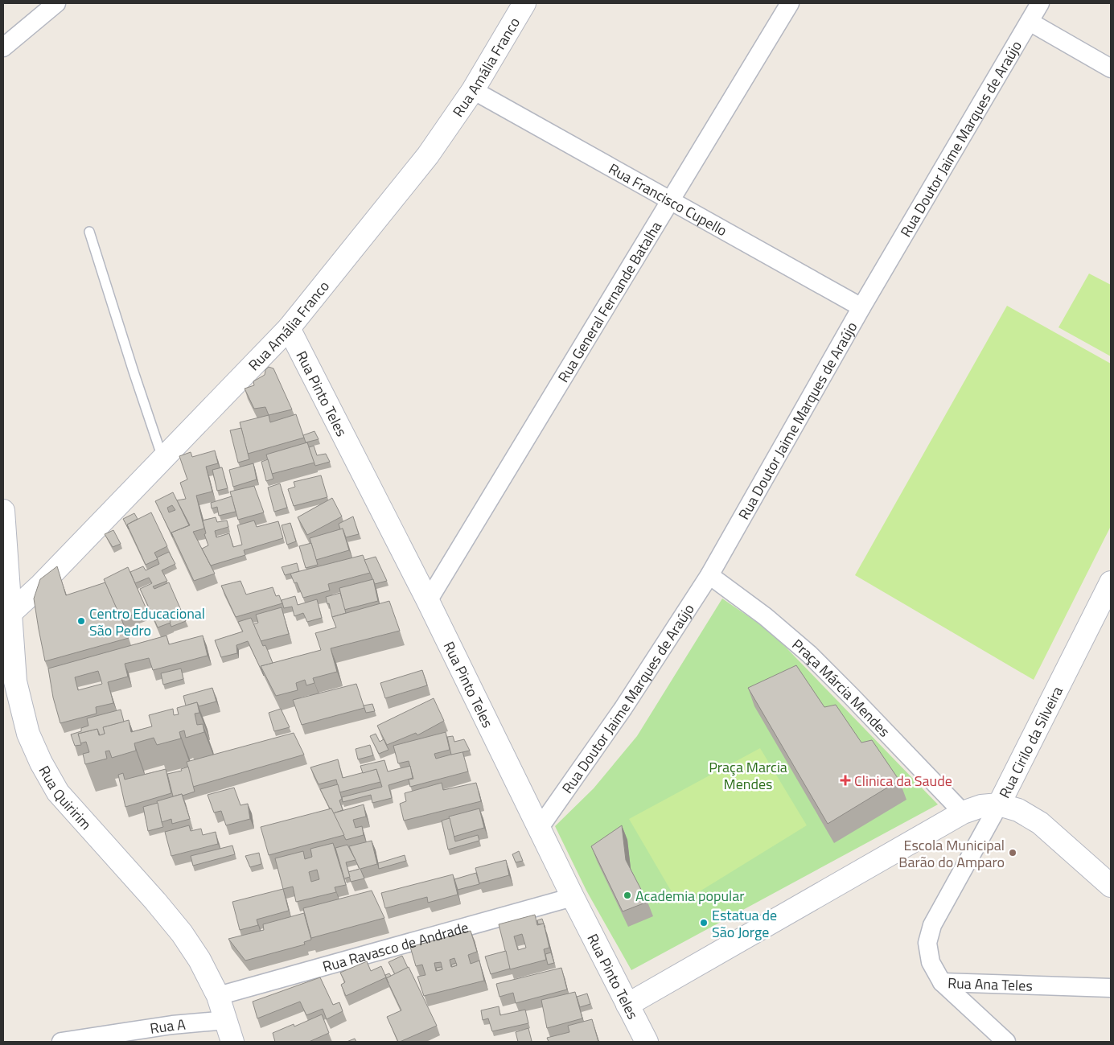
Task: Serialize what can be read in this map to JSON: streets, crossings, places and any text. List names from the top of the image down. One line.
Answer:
{"streets":{"street":["Rua Amália Franco","Rua Doutor Jaime Marques de Araújo","Rua Francisco Cupello","Rua General Fernande Batalha","Rua Pinto Teles","Praça Márcia Mendes","Rua Cirilo da Silveira","Rua Quiririm","Rua Ravasco de Andrade","Rua Ana Teles","Rua A"]},"crossings":[["Rua Amália Franco","Rua Francisco Cupello"],["Rua Amália Franco","Rua Pinto Teles"],["Rua Amália Franco","Rua Quiririm"],["Rua Doutor Jaime Marques de Araújo","Rua Francisco Cupello"],["Rua Doutor Jaime Marques de Araújo","Rua Pinto Teles"],["Rua Doutor Jaime Marques de Araújo","Praça Márcia Mendes"],["Rua Francisco Cupello","Rua General Fernande Batalha"],["Rua General Fernande Batalha","Rua Pinto Teles"],["Rua Pinto Teles","Rua Cirilo da Silveira"],["Rua Pinto Teles","Rua Ravasco de Andrade"],["Praça Márcia Mendes","Rua Cirilo da Silveira"],["Rua Cirilo da Silveira","Rua Ana Teles"],["Rua Quiririm","Rua Ravasco de Andrade"],["Rua Quiririm","Rua A"]],"parks":["Praça Marcia Mendes"],"places":{"other":["Centro Educacional São Pedro","Escola Municipal Barão do Amparo","Academia popular","Estatua de São Jorge"],"health":["Clinica da Saude"]}}
